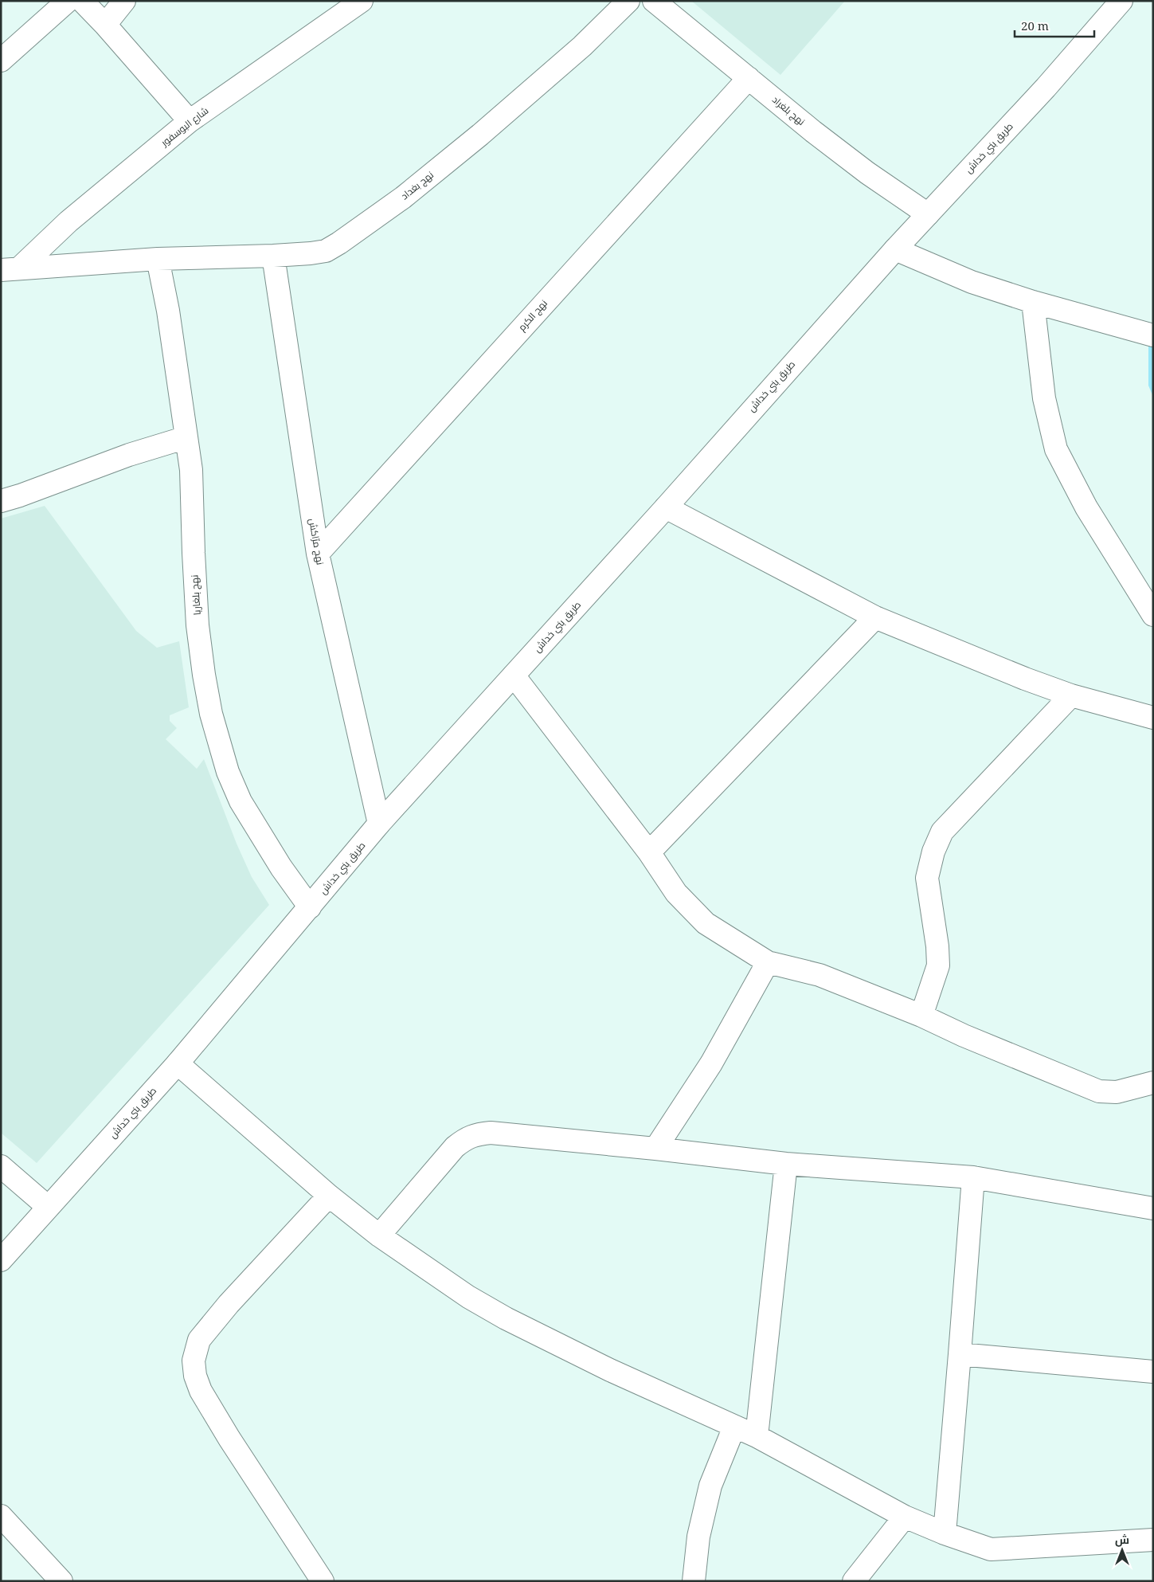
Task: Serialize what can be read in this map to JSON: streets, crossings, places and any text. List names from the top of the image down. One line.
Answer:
{"streets":{"street":["نهج بلغراد","شارع البوسفور","طريق بني خداش","نهج بغداد","نهج الكرم","نهج مرّاكش","نهج بلغاريا"]},"crossings":[["نهج بلغراد","طريق بني خداش"],["نهج بلغراد","نهج الكرم"],["شارع البوسفور","نهج بغداد"],["طريق بني خداش","نهج مرّاكش"],["طريق بني خداش","نهج بلغاريا"],["نهج بغداد","نهج مرّاكش"],["نهج بغداد","نهج بلغاريا"],["نهج الكرم","نهج مرّاكش"]],"scale_bar":"20 m","north":"top"}
